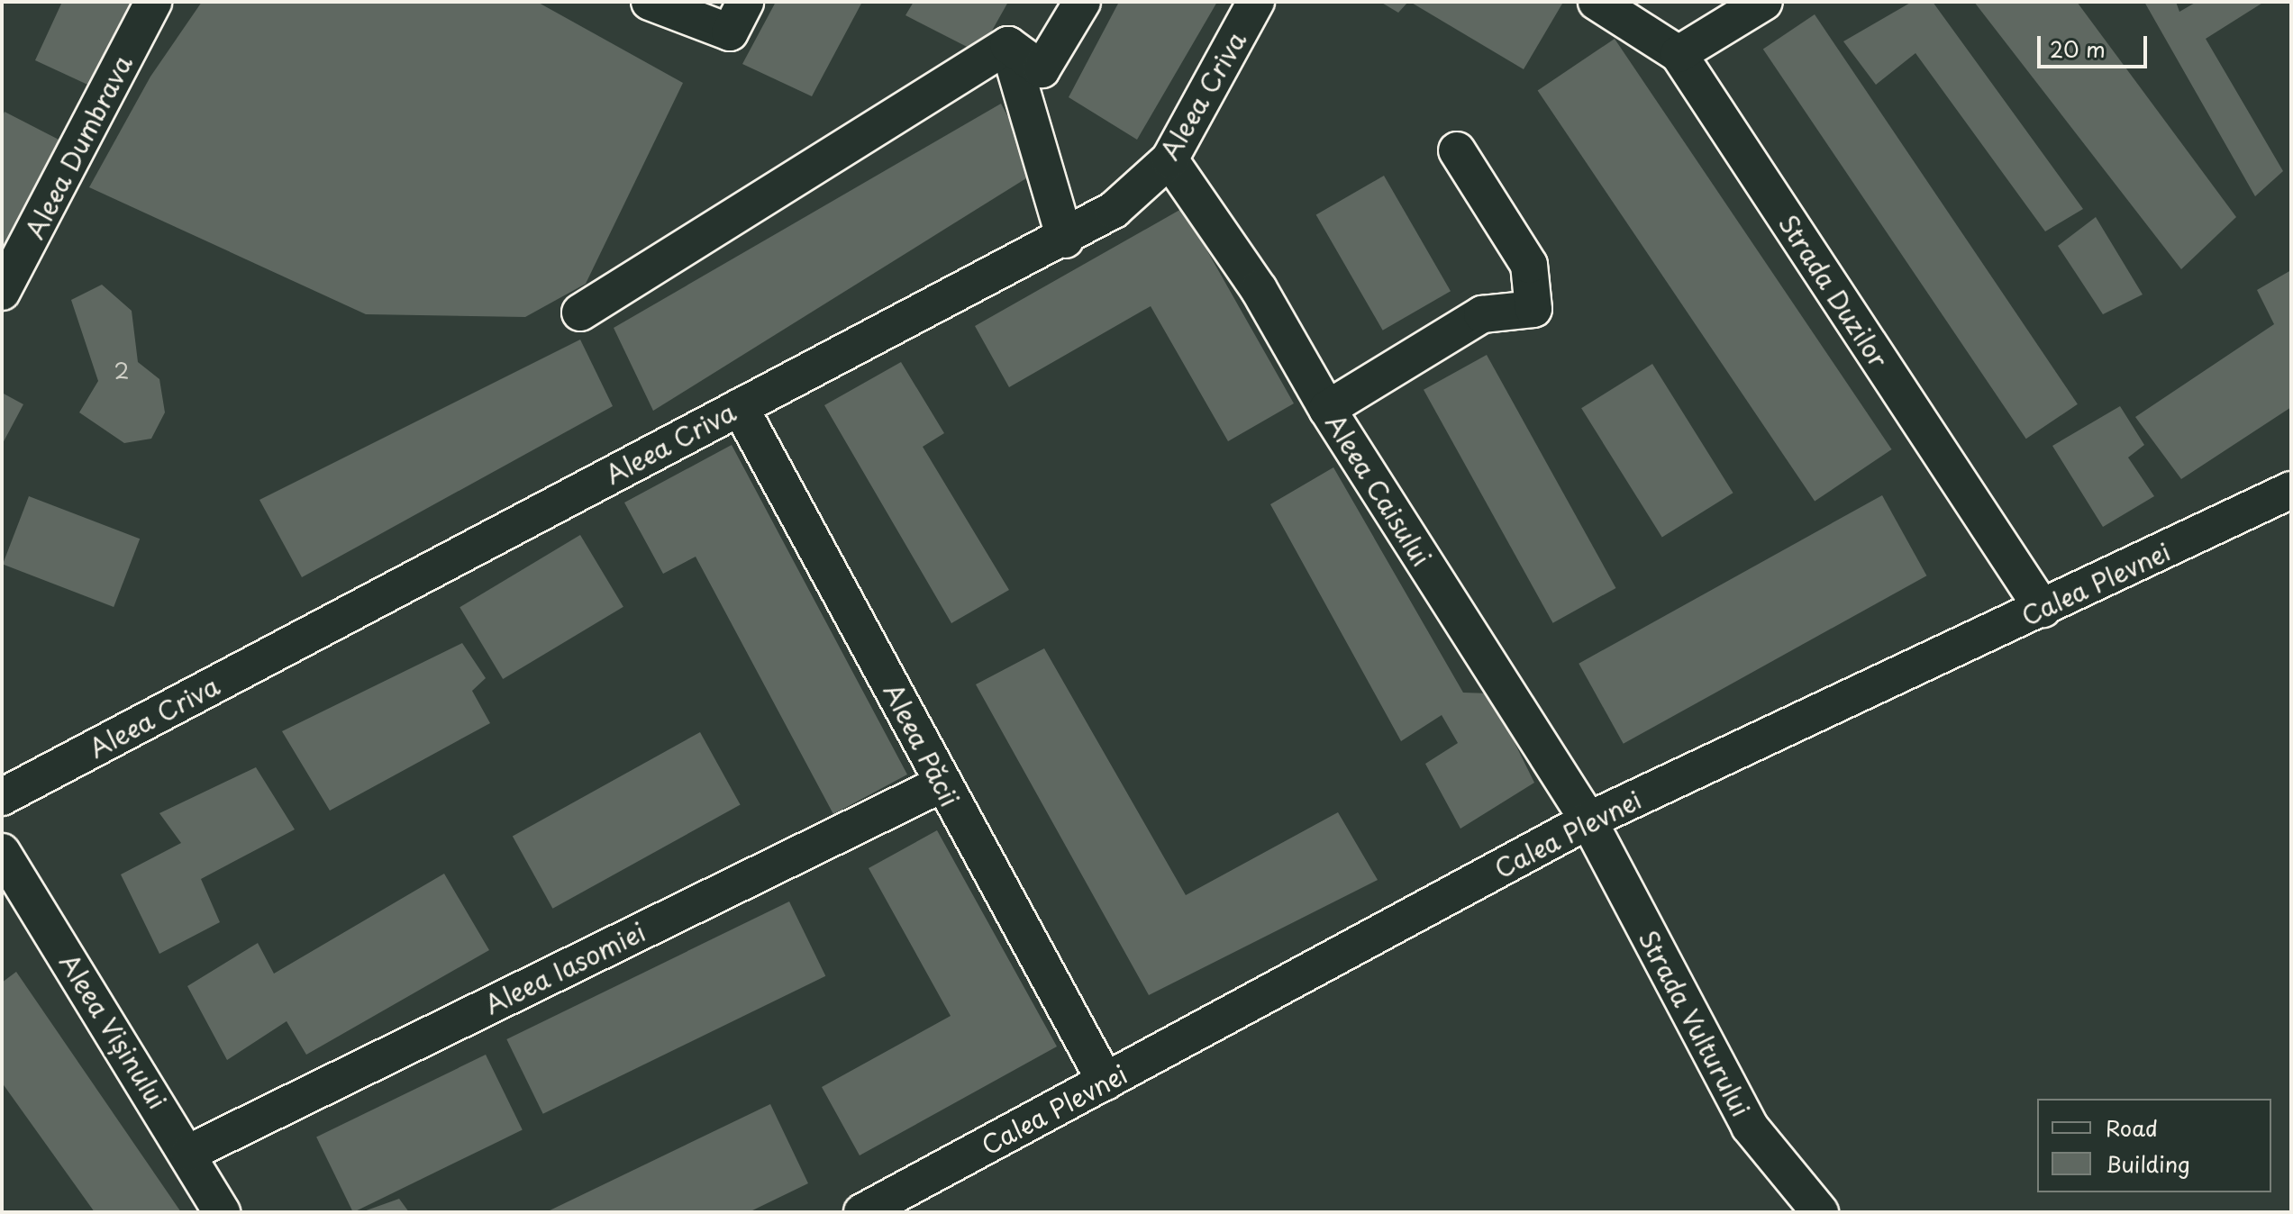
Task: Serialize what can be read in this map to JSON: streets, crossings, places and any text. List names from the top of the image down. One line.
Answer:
{"streets":{"street":["Aleea Criva","Aleea Dumbrava","Strada Duzilor","Aleea Caisului","Calea Plevnei","Aleea Păcii","Aleea Iasomiei","Strada Vulturului","Aleea Vișinului"]},"crossings":[["Aleea Criva","Aleea Caisului"],["Aleea Criva","Aleea Păcii"],["Strada Duzilor","Calea Plevnei"],["Aleea Caisului","Calea Plevnei"],["Aleea Caisului","Strada Vulturului"],["Calea Plevnei","Aleea Păcii"],["Calea Plevnei","Strada Vulturului"],["Aleea Păcii","Aleea Iasomiei"],["Aleea Iasomiei","Aleea Vișinului"]],"house_numbers":["2"],"legend":["Road","Building"],"scale_bar":"20 m"}
